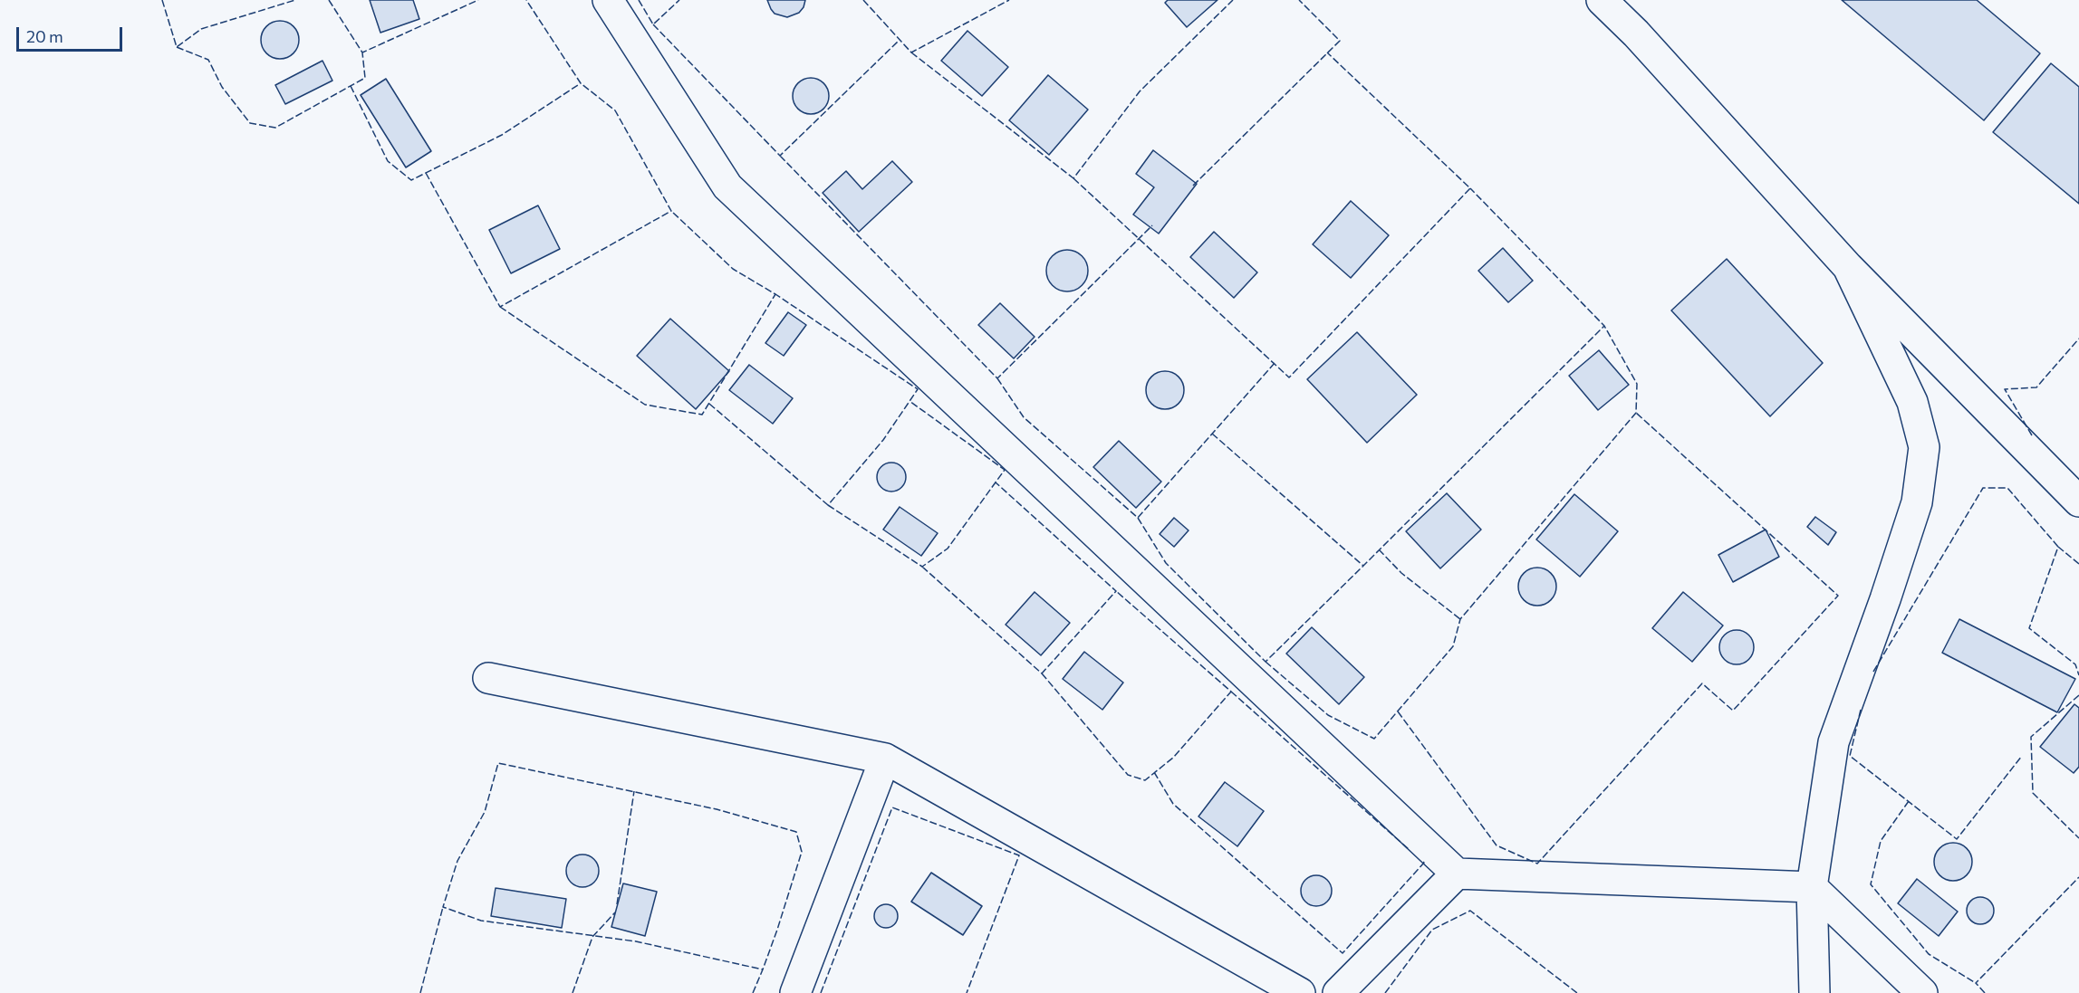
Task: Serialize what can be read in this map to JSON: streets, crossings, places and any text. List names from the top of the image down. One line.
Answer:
{"scale_bar":"20 m"}
